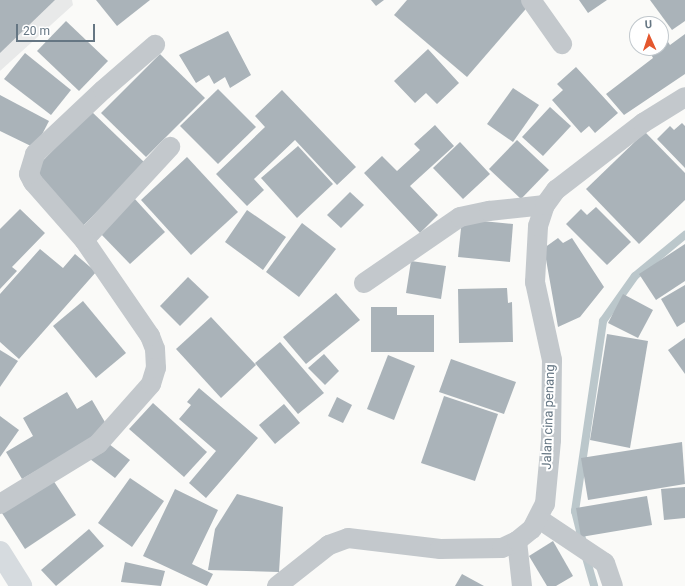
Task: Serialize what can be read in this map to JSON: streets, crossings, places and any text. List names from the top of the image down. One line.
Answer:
{"streets":{"street":["Jalan cina penang"]},"scale_bar":"20 m","north":"top"}
